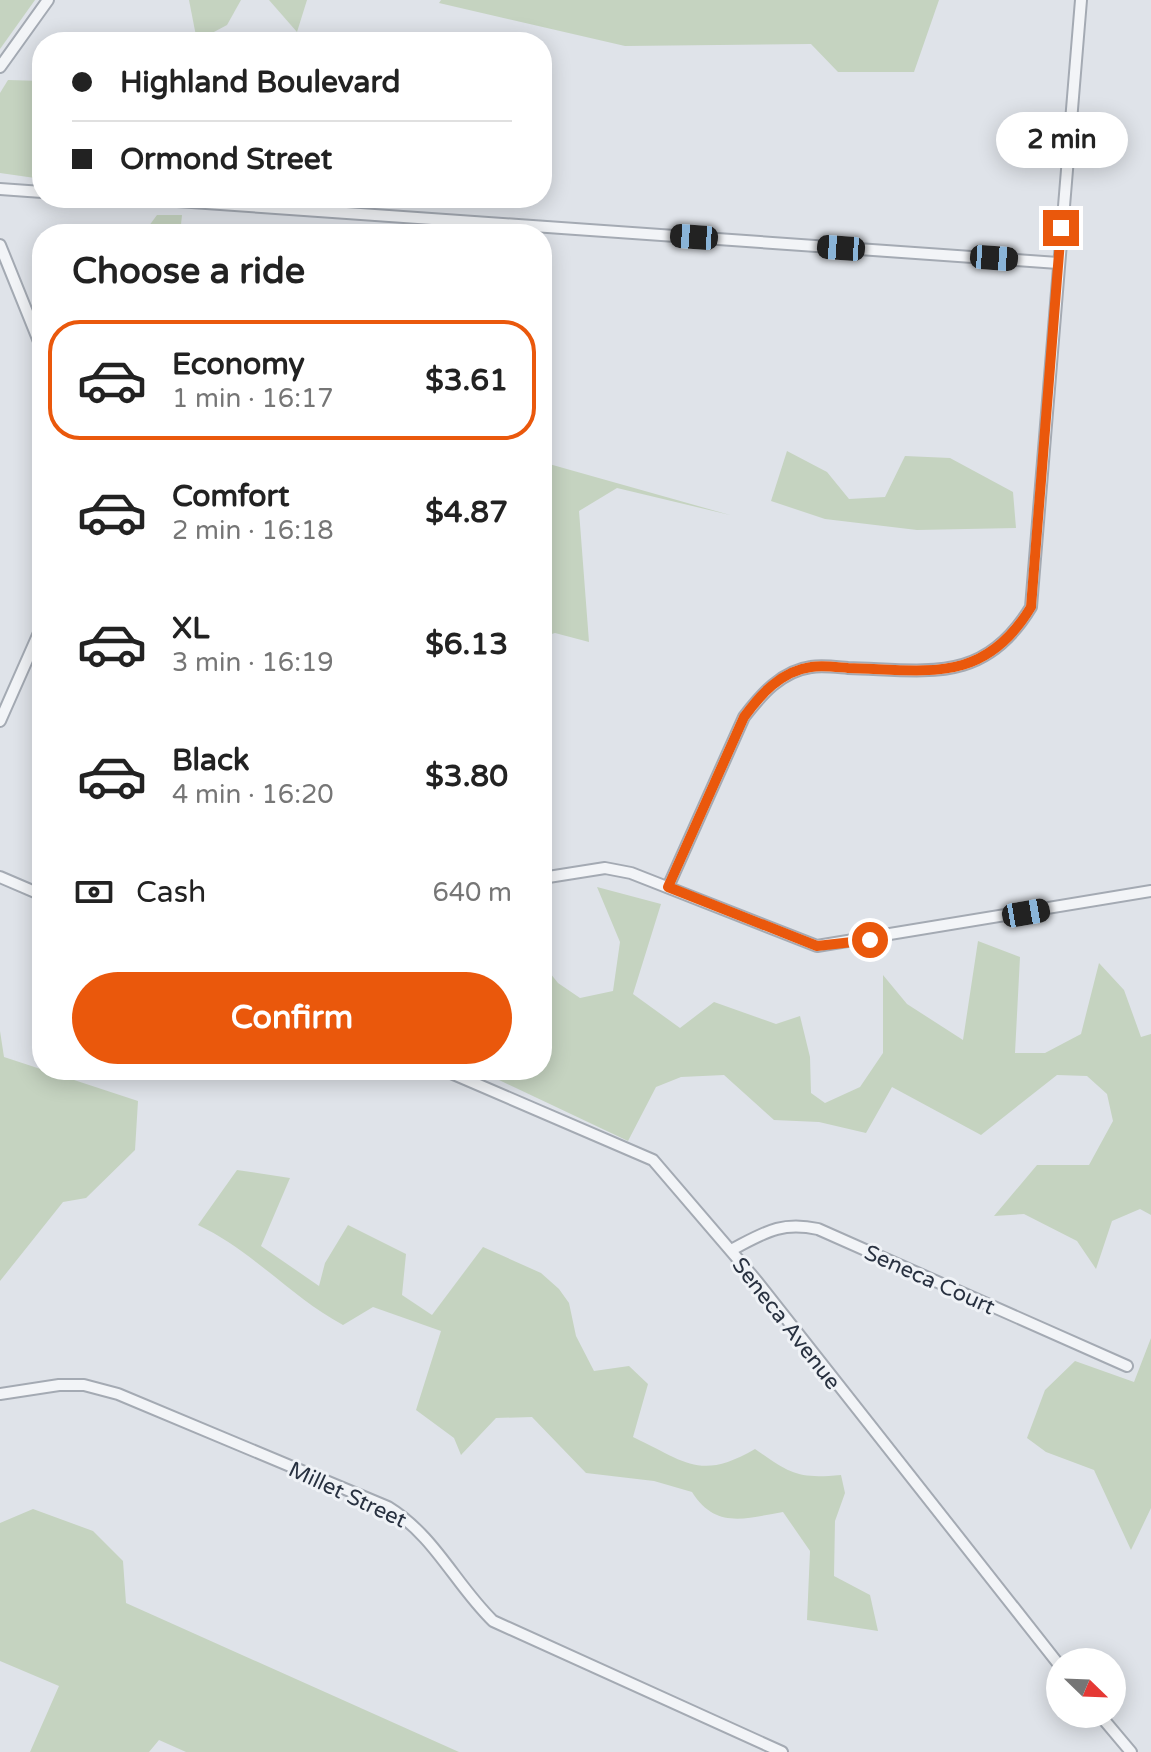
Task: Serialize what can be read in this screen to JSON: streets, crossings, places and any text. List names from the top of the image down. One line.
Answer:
{"streets":{"street":["Seneca Court","Seneca Avenue","Millet Street"]},"crossings":[["Seneca Court","Seneca Avenue"]],"north":"bottom right","page":{"banner":["Highland Boulevard","Ormond Street"],"bubble":"2 min","heading":"Choose a ride","list":[{"name":"Economy","note":"1 min · 16:17","value":"$3.61"},{"name":"Comfort","note":"2 min · 16:18","value":"$4.87"},{"name":"XL","note":"3 min · 16:19","value":"$6.13"},{"name":"Black","note":"4 min · 16:20","value":"$3.80"}],"pay":["Cash","640 m"],"buttons":"Confirm"}}
